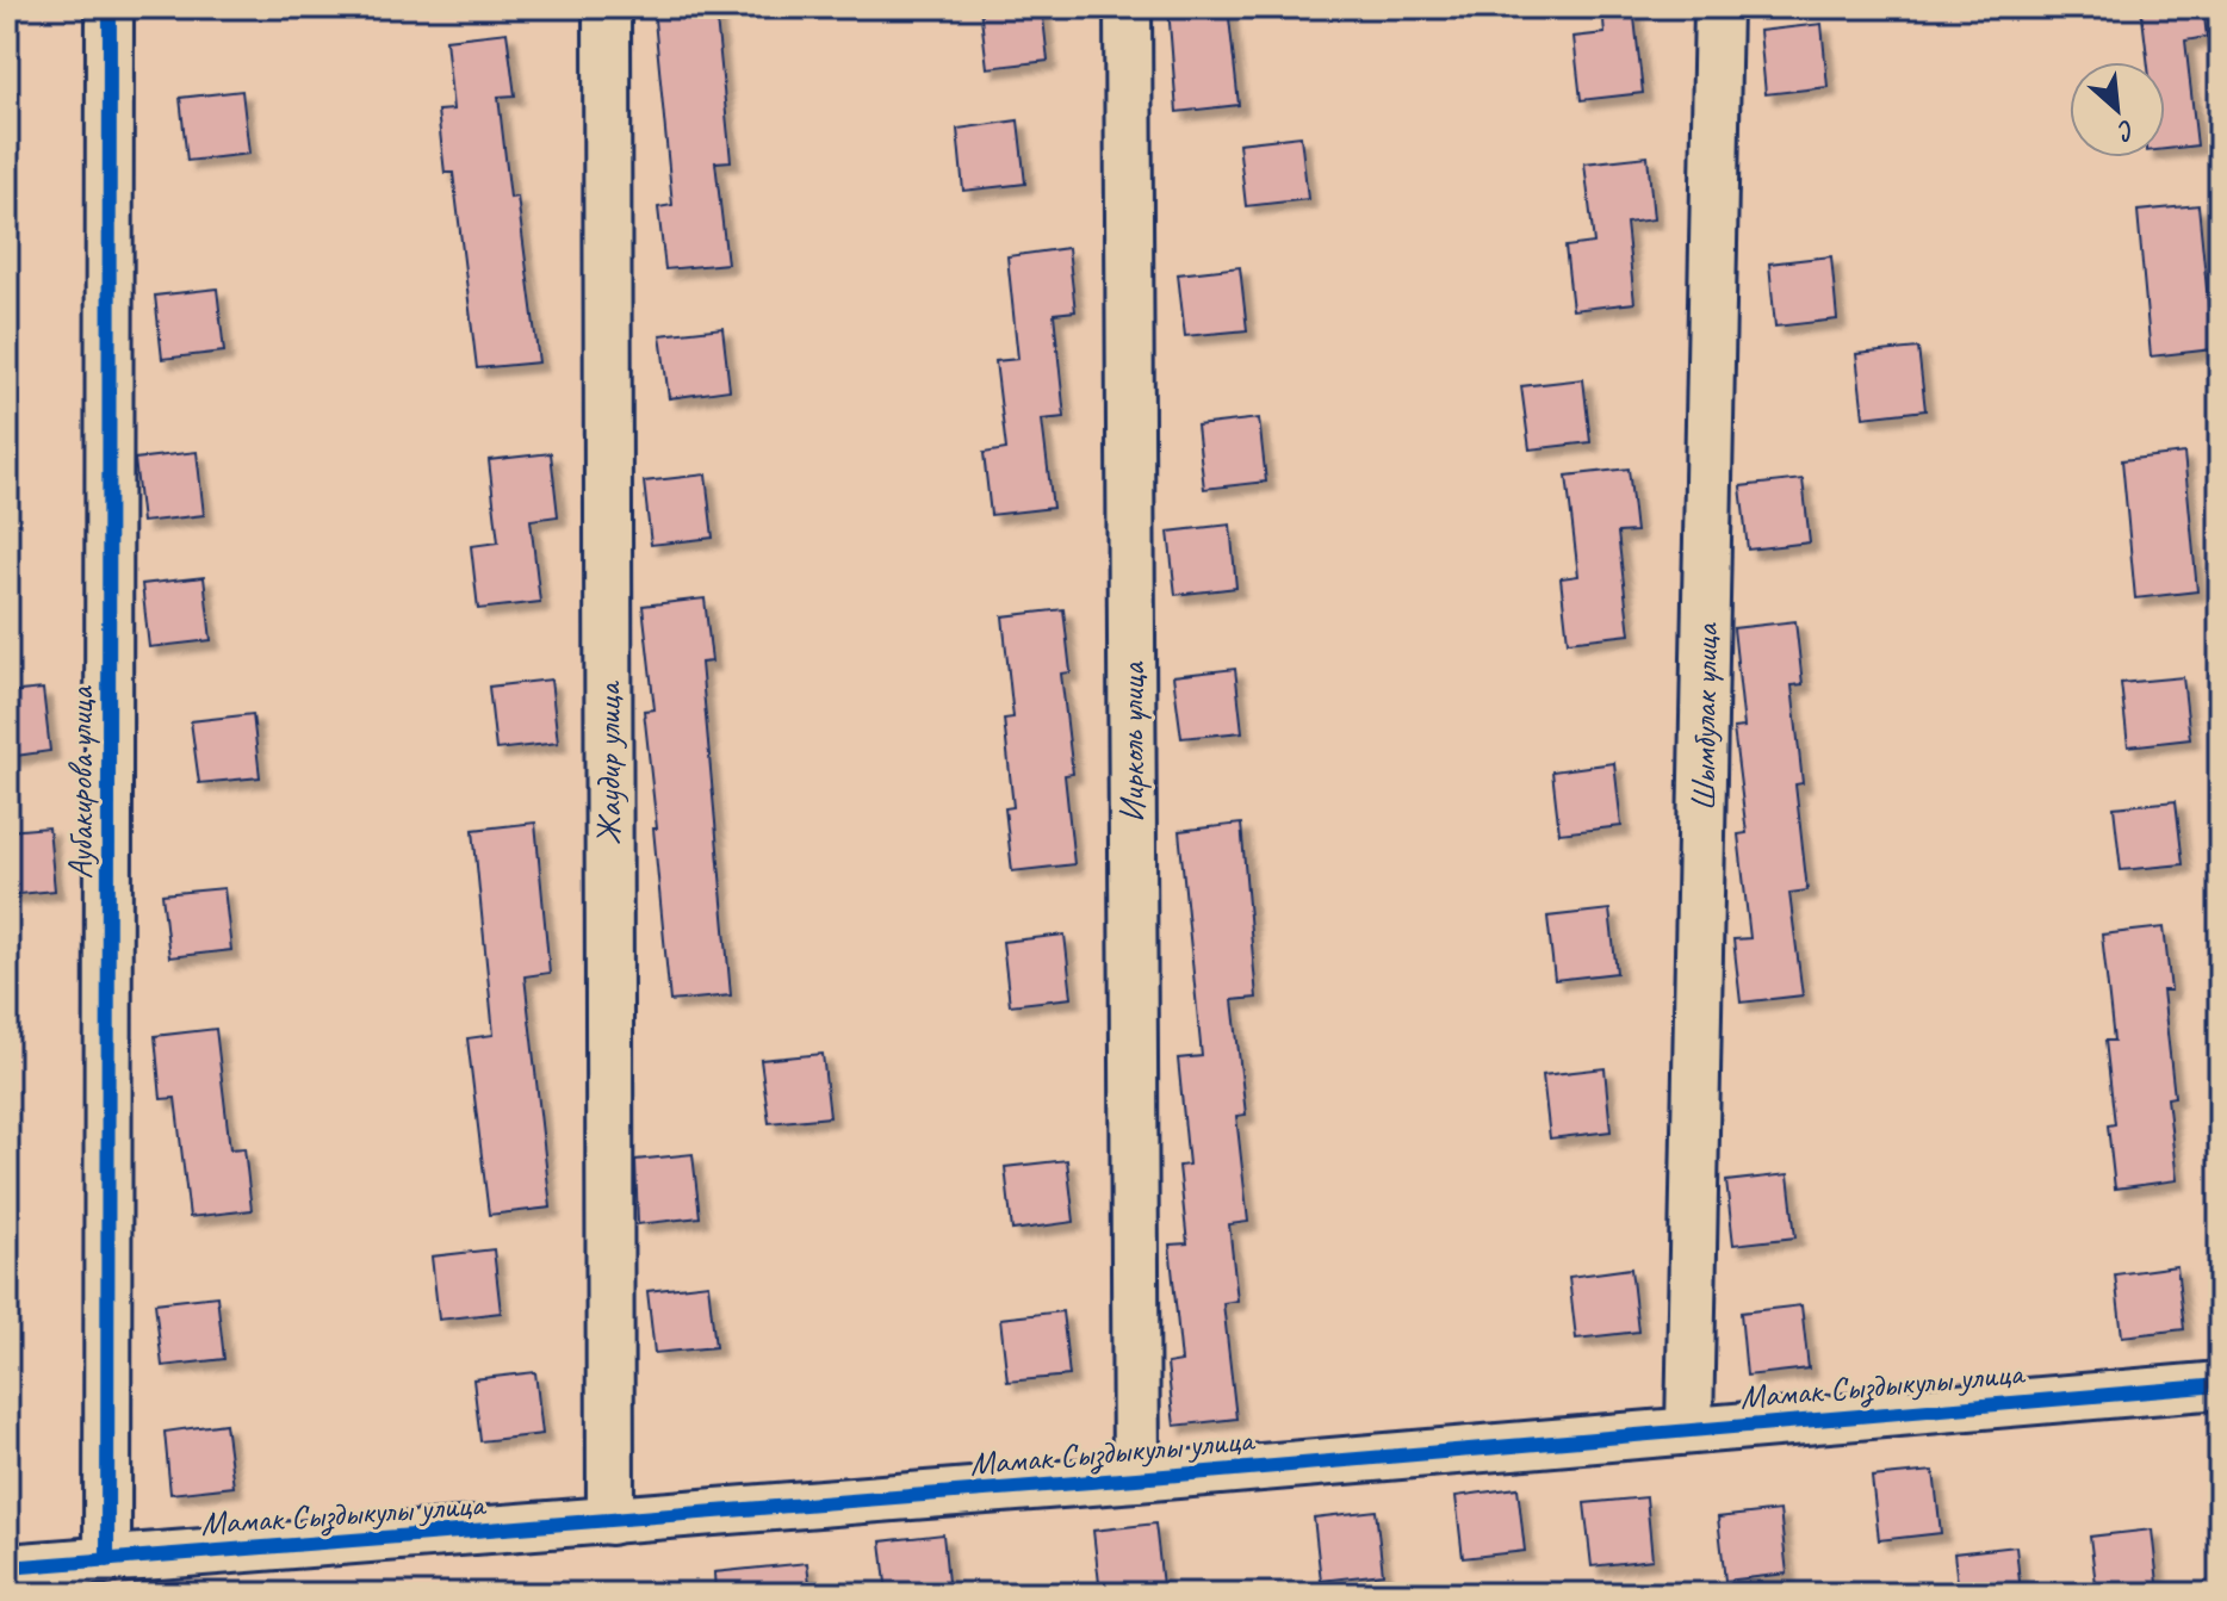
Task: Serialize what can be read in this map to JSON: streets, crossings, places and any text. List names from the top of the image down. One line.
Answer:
{"streets":{"street":["Шымбулак улица","Иирколь улица","Жаудир улица","Аубакирова улица","Мамак Сыздыкулы улица"]},"crossings":[["Шымбулак улица","Мамак Сыздыкулы улица"],["Иирколь улица","Мамак Сыздыкулы улица"],["Жаудир улица","Мамак Сыздыкулы улица"],["Аубакирова улица","Мамак Сыздыкулы улица"]],"north":"bottom right"}
